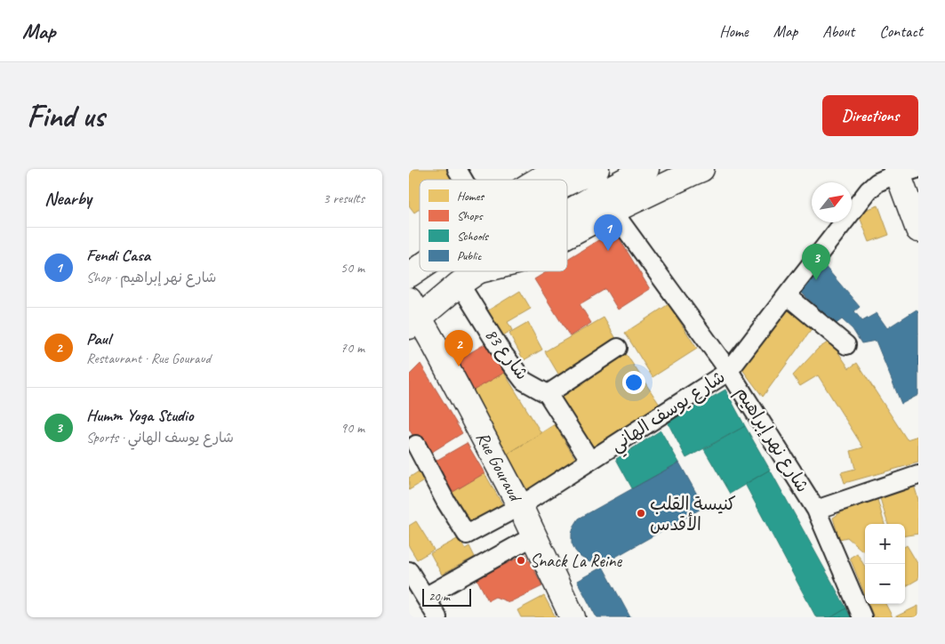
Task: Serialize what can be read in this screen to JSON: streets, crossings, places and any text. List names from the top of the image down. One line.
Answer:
{"streets":{"main road":["Rue Gouraud"],"street":["شارع 83","شارع يوسف الهاني","شارع نهر إبراهيم"]},"crossings":[["شارع يوسف الهاني","شارع نهر إبراهيم"],["شارع يوسف الهاني","Rue Gouraud"]],"places":["كنيسة القلب الأقدس","Snack La Reine"],"legend":["Homes","Shops","Schools","Public"],"scale_bar":"20 m","north":"top right","page":{"header":"Map","nav":["Home","Map","About","Contact"],"buttons":"Directions","title":"Find us","heading":["Nearby","3 results"],"pins":["1","3","2"],"list":[{"mark":"1","name":"Fendi Casa","note":"Shop · شارع نهر إبراهيم","value":"50 m"},{"mark":"2","name":"Paul","note":"Restaurant · Rue Gouraud","value":"70 m"},{"mark":"3","name":"Humm Yoga Studio","note":"Sports · شارع يوسف الهاني","value":"90 m"}],"map_buttons":["+","−"],"scale":"20 m"}}
